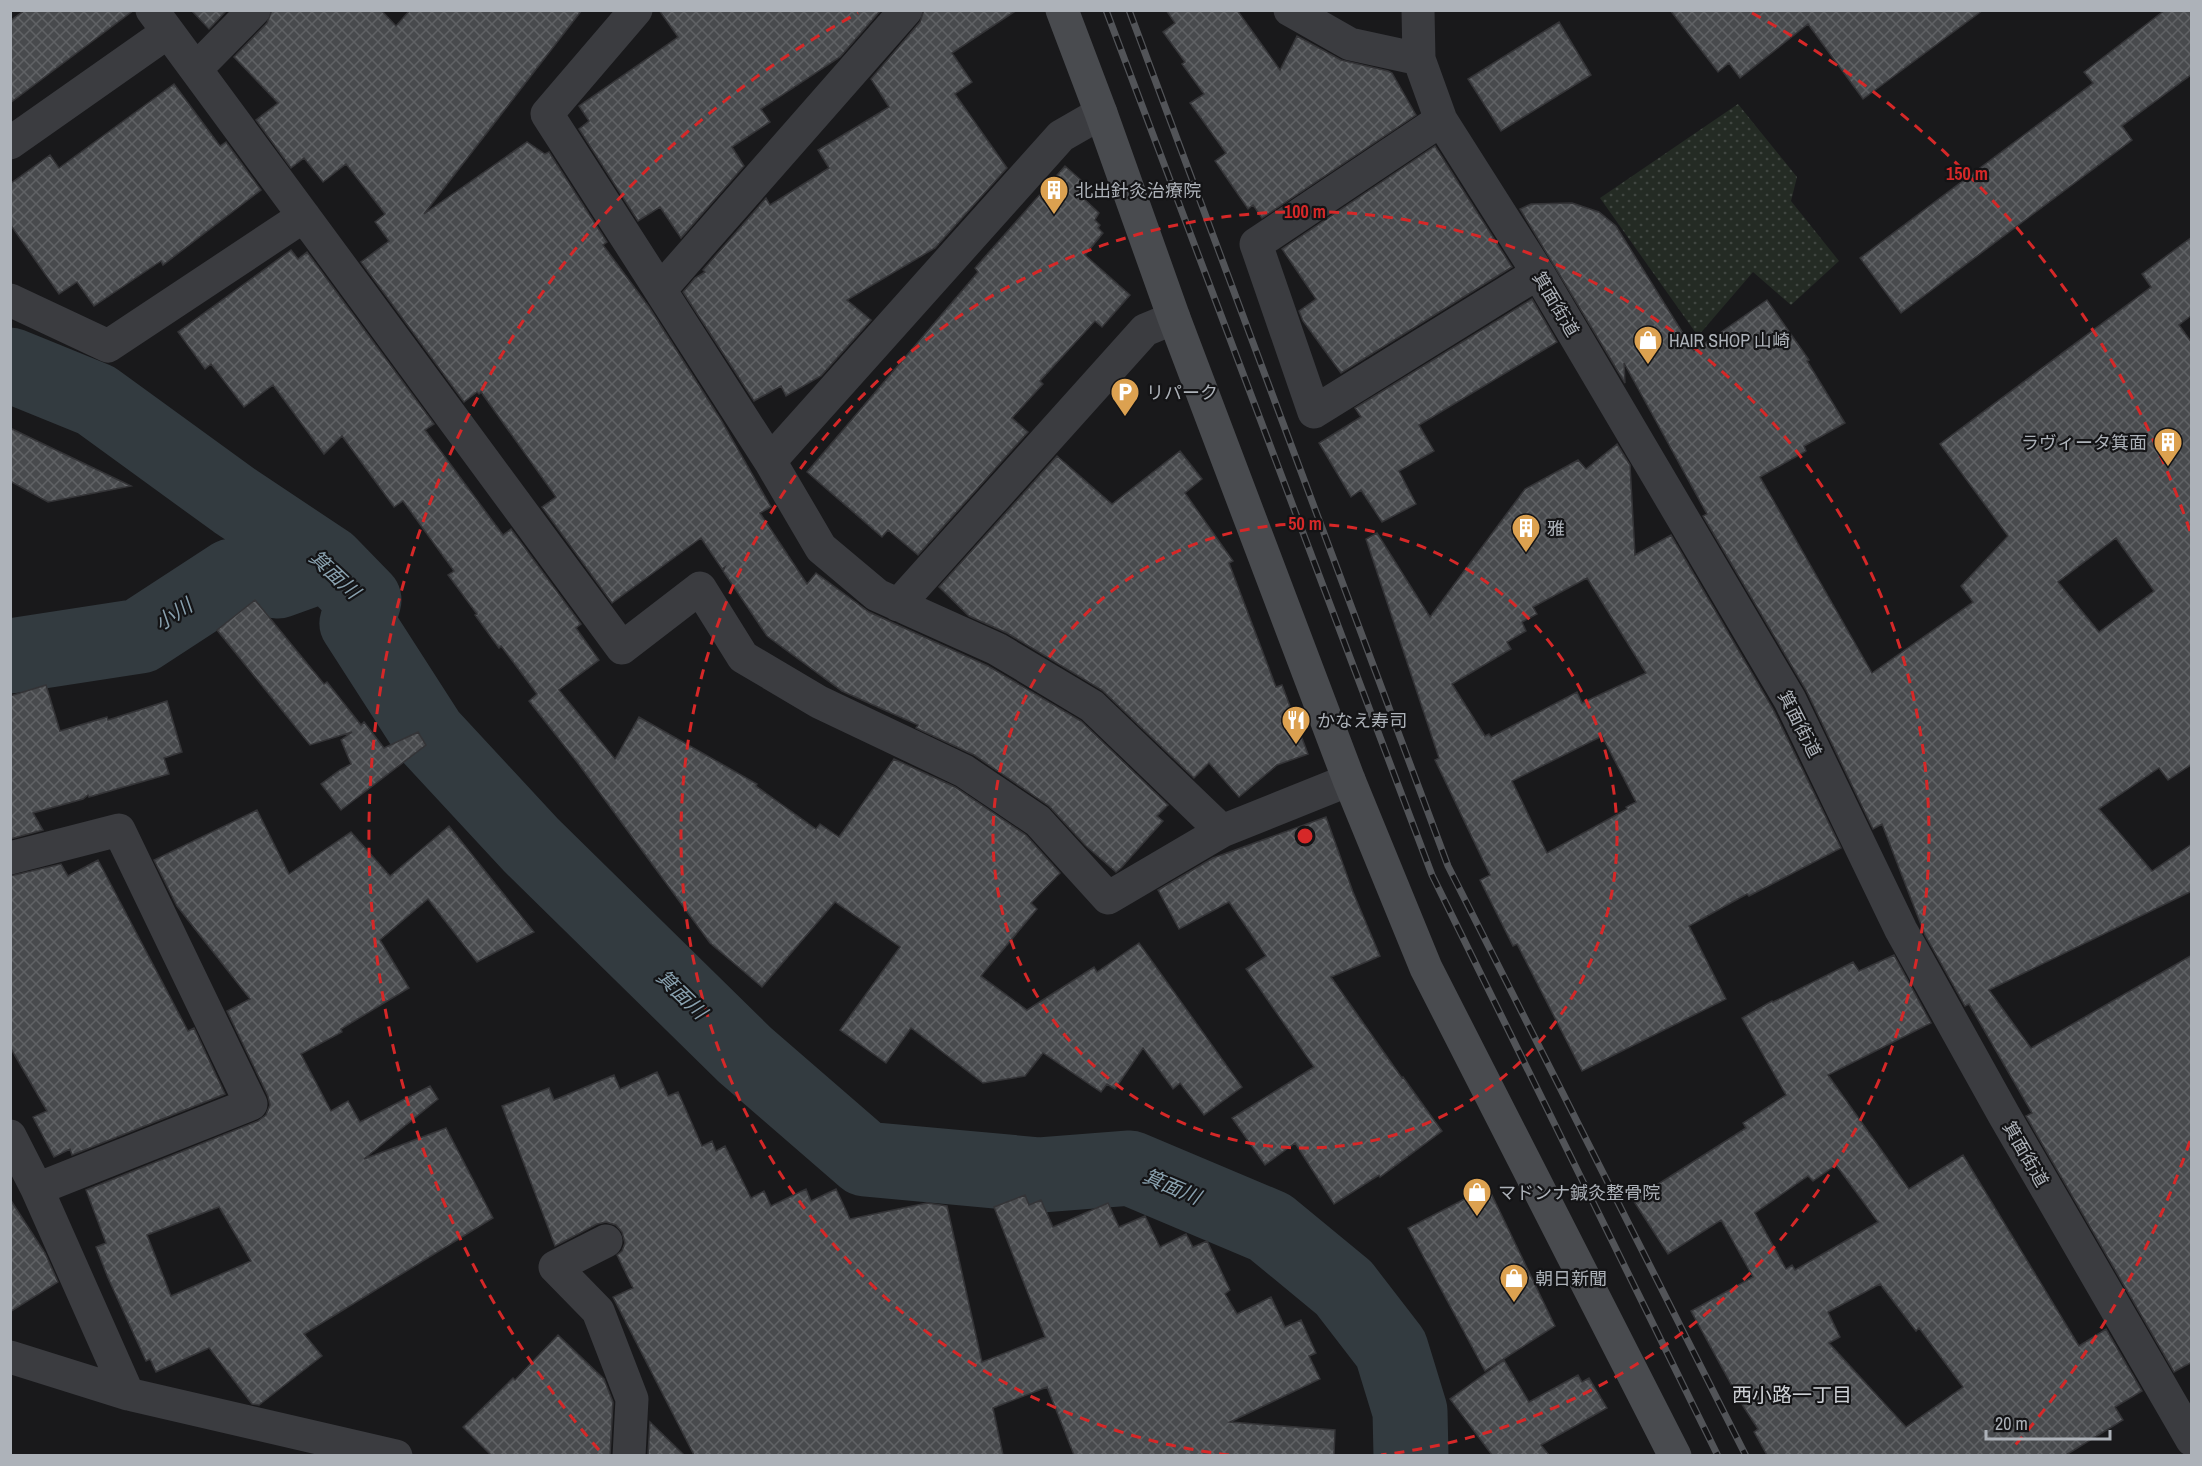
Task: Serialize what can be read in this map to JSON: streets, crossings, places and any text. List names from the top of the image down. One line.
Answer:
{"streets":{"street":["箕面街道"]},"districts":["西小路一丁目"],"water":["箕面川","小川"],"places":{"building":["北出針灸治療院","ラヴィータ箕面","雅"],"shop":["HAIR SHOP 山崎","マドンナ鍼灸整骨院","朝日新聞"],"parking":["リパーク"],"restaurant":["かなえ寿司"]},"scale_bar":"20 m","rings":["150 m","100 m","50 m"]}
